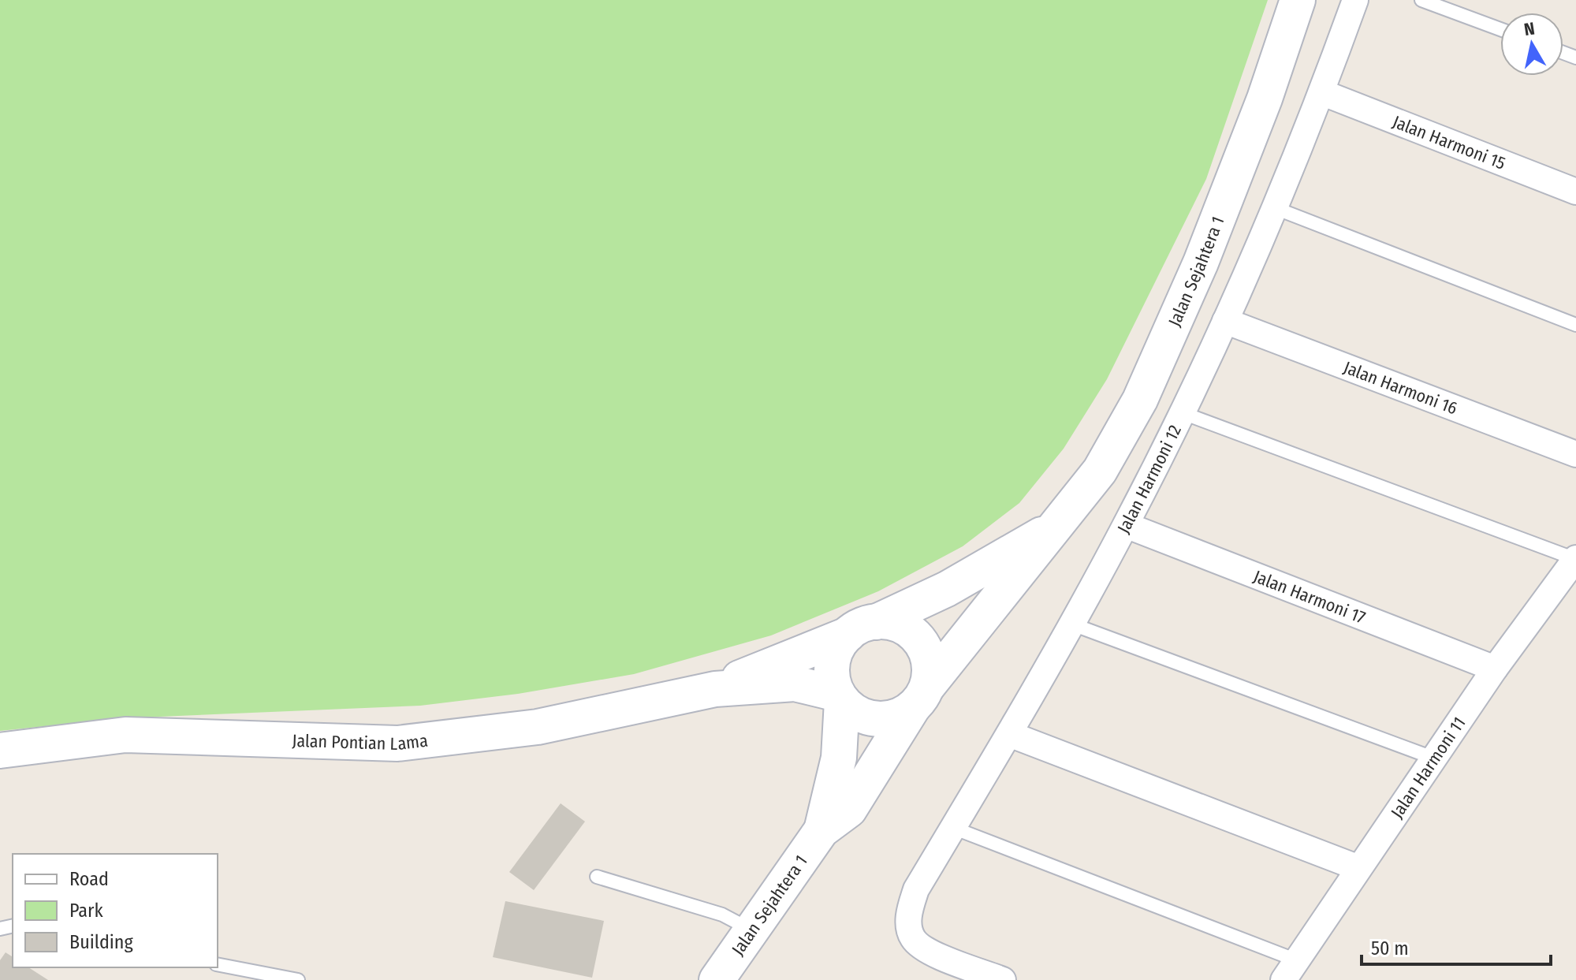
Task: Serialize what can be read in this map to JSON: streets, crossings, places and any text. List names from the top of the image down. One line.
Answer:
{"streets":{"street":["Jalan Harmoni 15","Jalan Sejahtera 1","Jalan Harmoni 16","Jalan Harmoni 12","Jalan Harmoni 17","Jalan Pontian Lama","Jalan Harmoni 11"]},"crossings":[["Jalan Harmoni 15","Jalan Harmoni 12"],["Jalan Sejahtera 1","Jalan Pontian Lama"],["Jalan Harmoni 16","Jalan Harmoni 12"],["Jalan Harmoni 12","Jalan Harmoni 17"],["Jalan Harmoni 17","Jalan Harmoni 11"]],"legend":["Road","Park","Building"],"scale_bar":"50 m","north":"top"}
